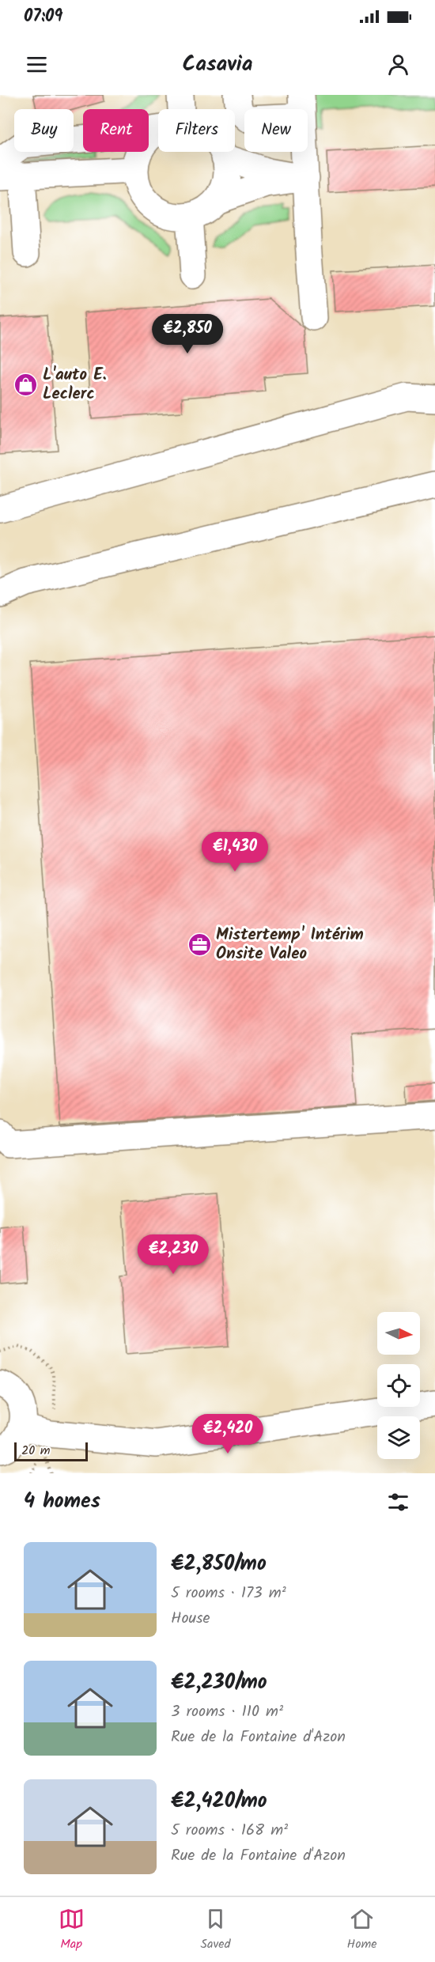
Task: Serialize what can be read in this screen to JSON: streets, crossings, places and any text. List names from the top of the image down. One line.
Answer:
{"places":{"shop":["L'auto E. Leclerc"],"office":["Mistertemp' Intérim Onsite Valeo"]},"scale_bar":"20 m","north":"right","page":{"status":"07:09","header":"Casavia","chip":["Buy","Rent","Filters","New"],"price":["€2,850","€1,430","€2,230","€2,420"],"scale":"20 m","heading":"4 homes","list":[{"name":"€2,850/mo","note":"5 rooms · 173 m² · House"},{"name":"€2,230/mo","note":"3 rooms · 110 m² · Rue de la Fontaine d'Azon"},{"name":"€2,420/mo","note":"5 rooms · 168 m² · Rue de la Fontaine d'Azon"}],"tabs":["Map","Saved","Home"]}}
